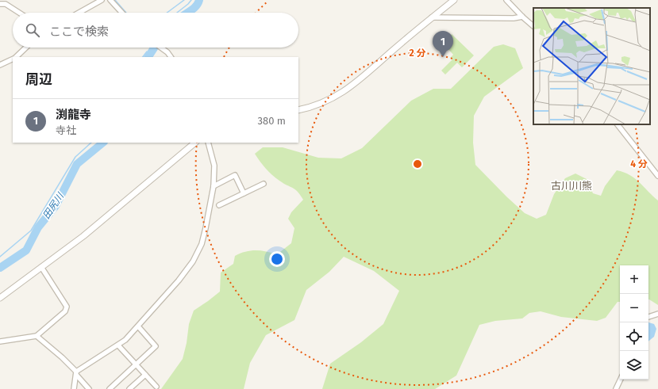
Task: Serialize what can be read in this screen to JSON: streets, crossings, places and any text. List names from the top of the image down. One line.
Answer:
{"districts":["古川川熊"],"water":["田尻川"],"page":{"search":"ここで検索","pins":"1","heading":"周辺","list":[{"mark":"1","name":"渕龍寺","note":"寺社","value":"380 m"}],"map_buttons":["+","−"]},"rings":["2 分","4 分"]}
